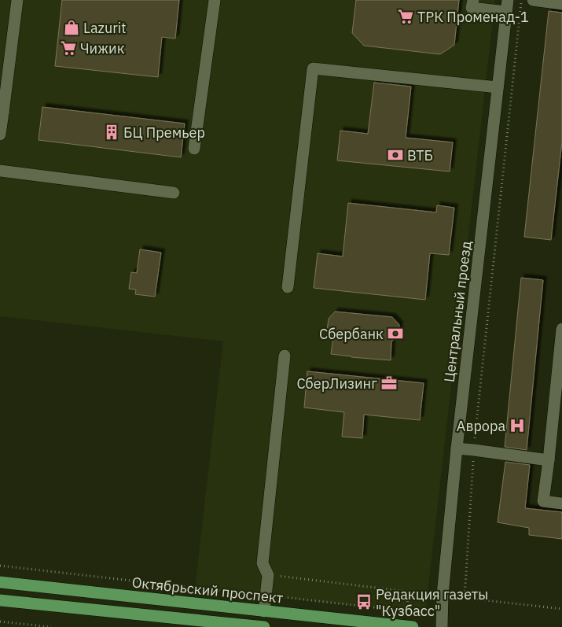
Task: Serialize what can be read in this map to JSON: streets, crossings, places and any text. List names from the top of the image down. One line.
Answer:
{"streets":{"main road":["Октябрьский проспект"],"street":["Центральный проезд"]},"places":{"supermarket":["ТРК Променад-1","Чижик"],"shop":["Lazurit"],"building":["БЦ Премьер"],"bank":["ВТБ","Сбербанк"],"office":["СберЛизинг"],"hospital":["Аврора"],"bus stop":["Редакция газеты \"Кузбасс\""]}}
